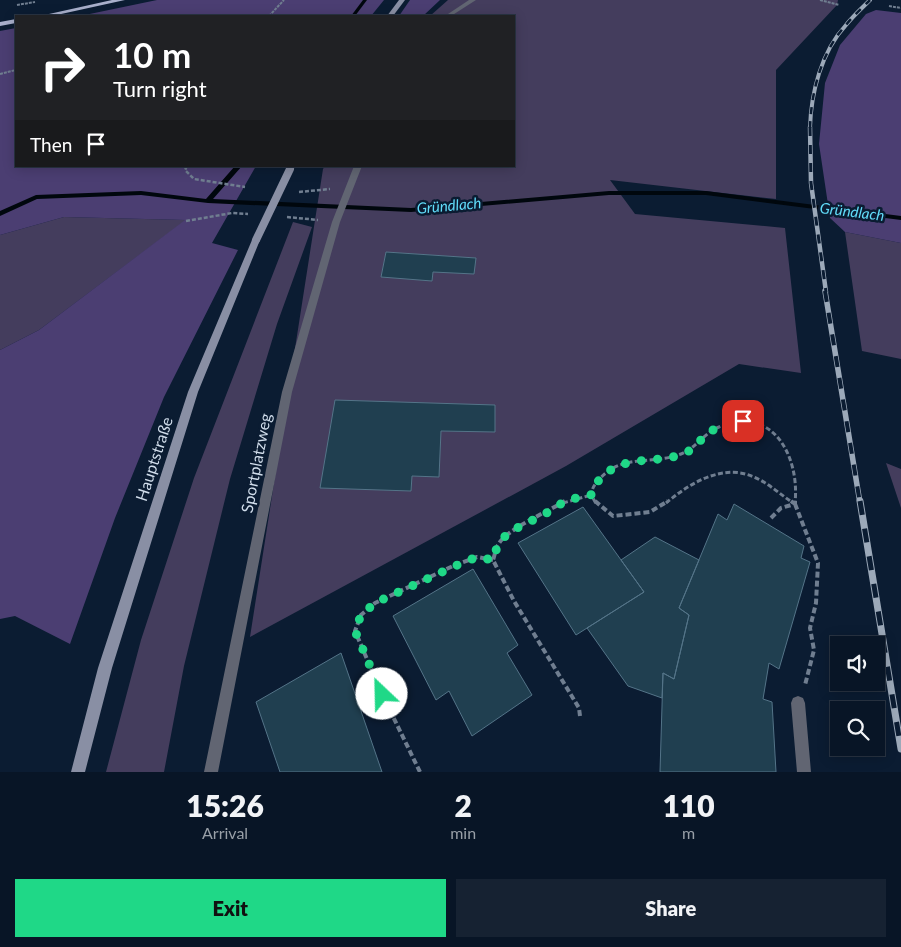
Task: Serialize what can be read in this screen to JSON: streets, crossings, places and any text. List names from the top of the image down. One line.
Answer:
{"streets":{"street":["Hauptstraße","Sportplatzweg"]},"water":["Gründlach"],"page":{"turn":["10 m","Turn right"],"then":"Then","eta":["15:26","Arrival","2","min","110","m"],"buttons":["Exit","Share"]}}
